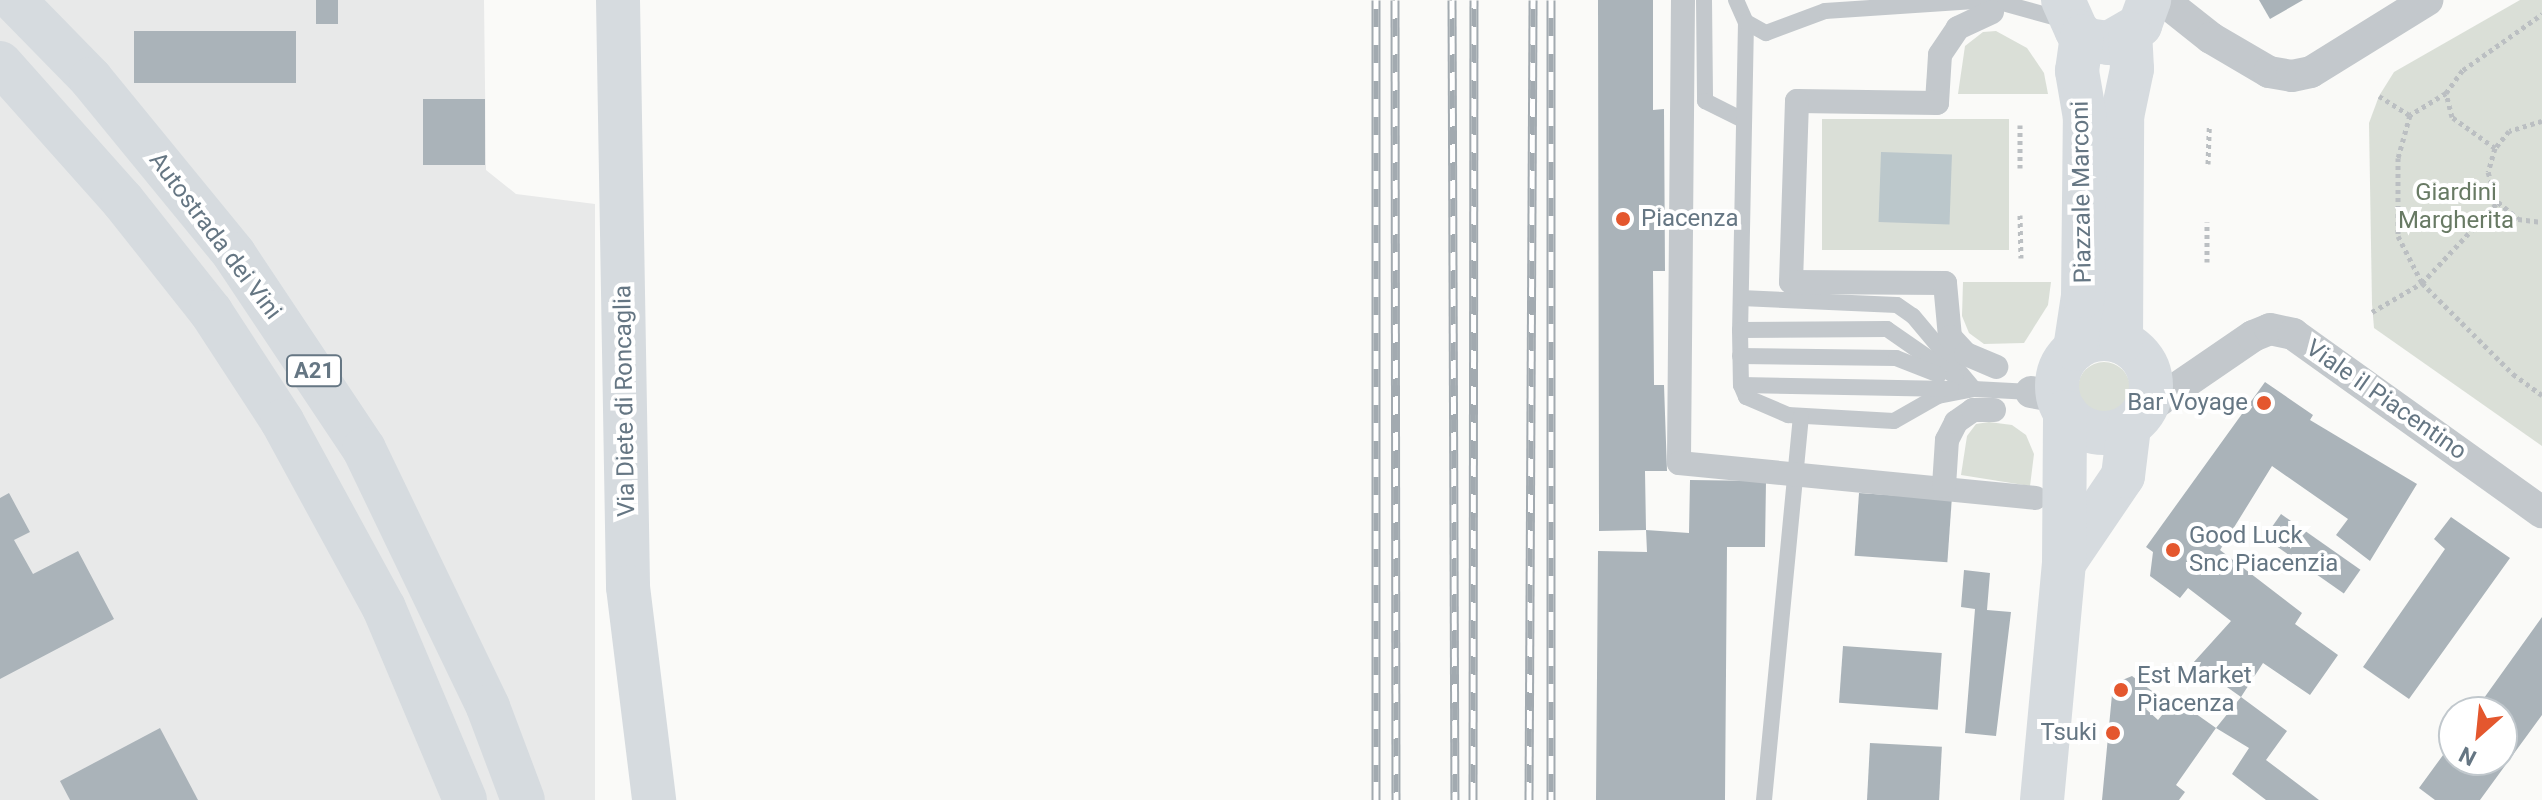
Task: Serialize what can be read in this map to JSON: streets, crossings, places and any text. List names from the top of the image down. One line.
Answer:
{"streets":{"main road":["Piazzale Marconi","Autostrada dei Vini","A21","Via Diete di Roncaglia"],"street":["Viale il Piacentino"]},"crossings":[["Piazzale Marconi","Viale il Piacentino"]],"parks":["Giardini Margherita"],"places":["Piacenza","Bar Voyage","Good Luck Snc Piacenzia","Est Market Piacenza","Tsuki"],"north":"bottom left"}
